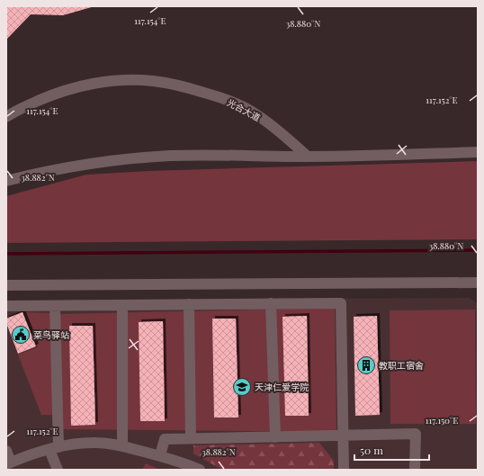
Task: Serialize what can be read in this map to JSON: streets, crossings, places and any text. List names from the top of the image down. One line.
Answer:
{"streets":{"street":["光合大道"]},"places":{"public building":["菜鸟驿站"],"building":["教职工宿舍"],"school or university":["天津仁爱学院"]},"scale_bar":"50 m","coordinates":["117.154°E","38.880°N","117.152°E","38.882°N","117.150°E"]}
